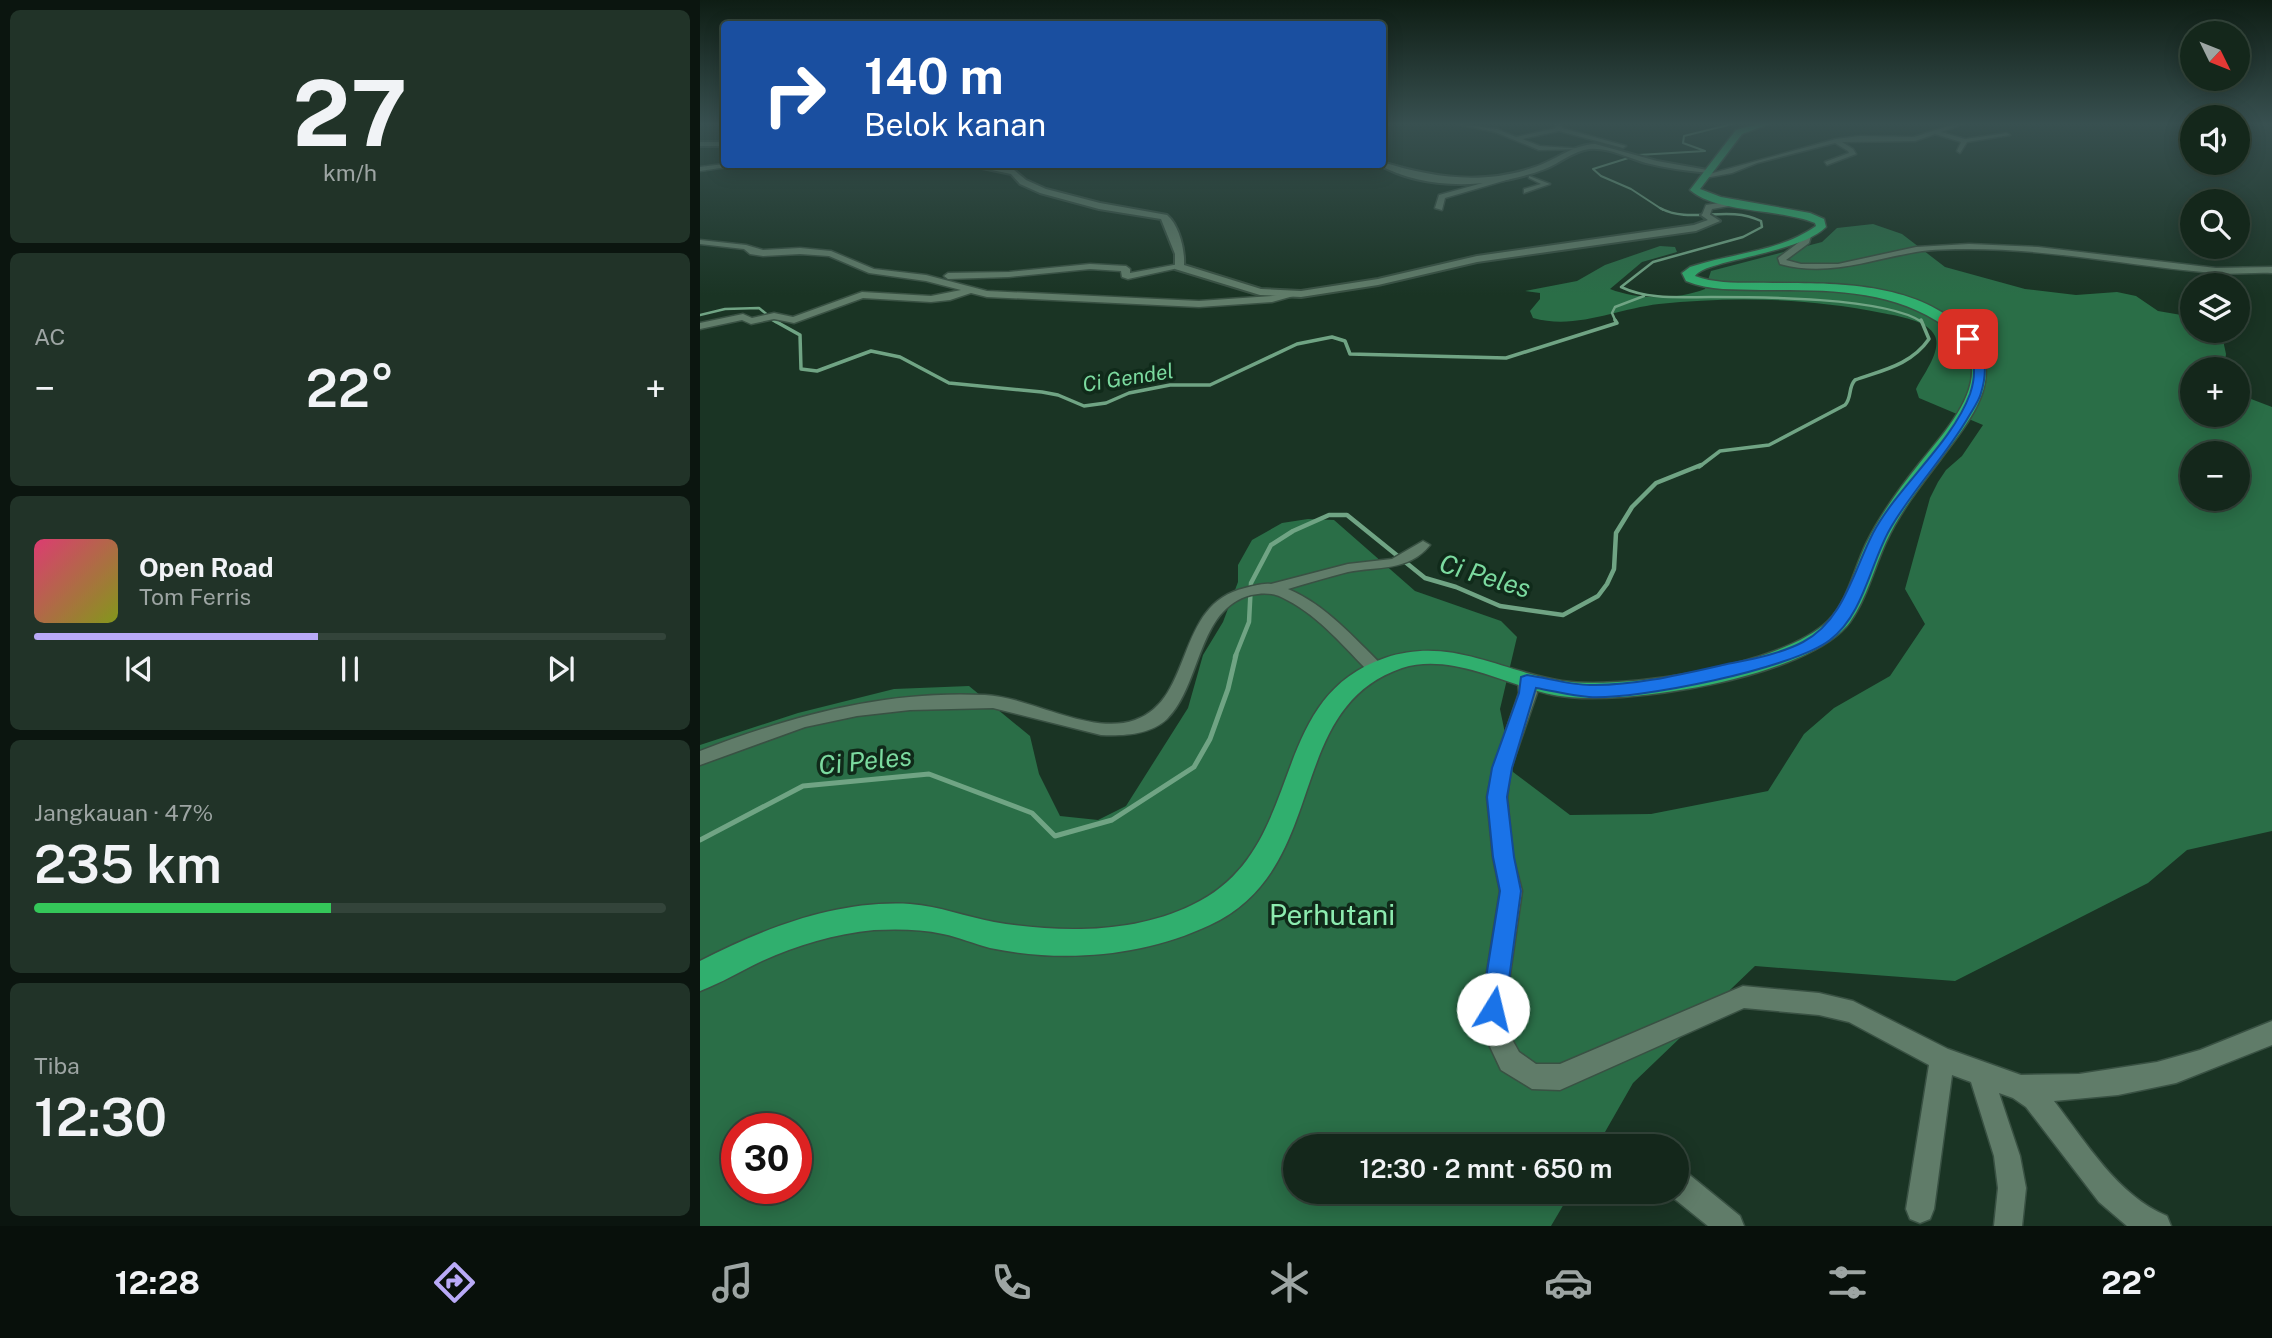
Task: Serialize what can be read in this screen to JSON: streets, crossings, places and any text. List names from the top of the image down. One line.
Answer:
{"water":["Ci Gendel","Ci Peles"],"parks":["Perhutani"],"north":"bottom right","page":{"tile":[["27","km/h"],"AC",["Jangkauan · 47%","235 km"],["Tiba","12:30"]],"map_buttons":["+","−"],"turn":["140 m","Belok kanan"],"heat":["−","22°","+"],"song":["Open Road","Tom Ferris"],"limit":"30","trip":"12:30 · 2 mnt · 650 m","tabs":["12:28","22°"]}}
